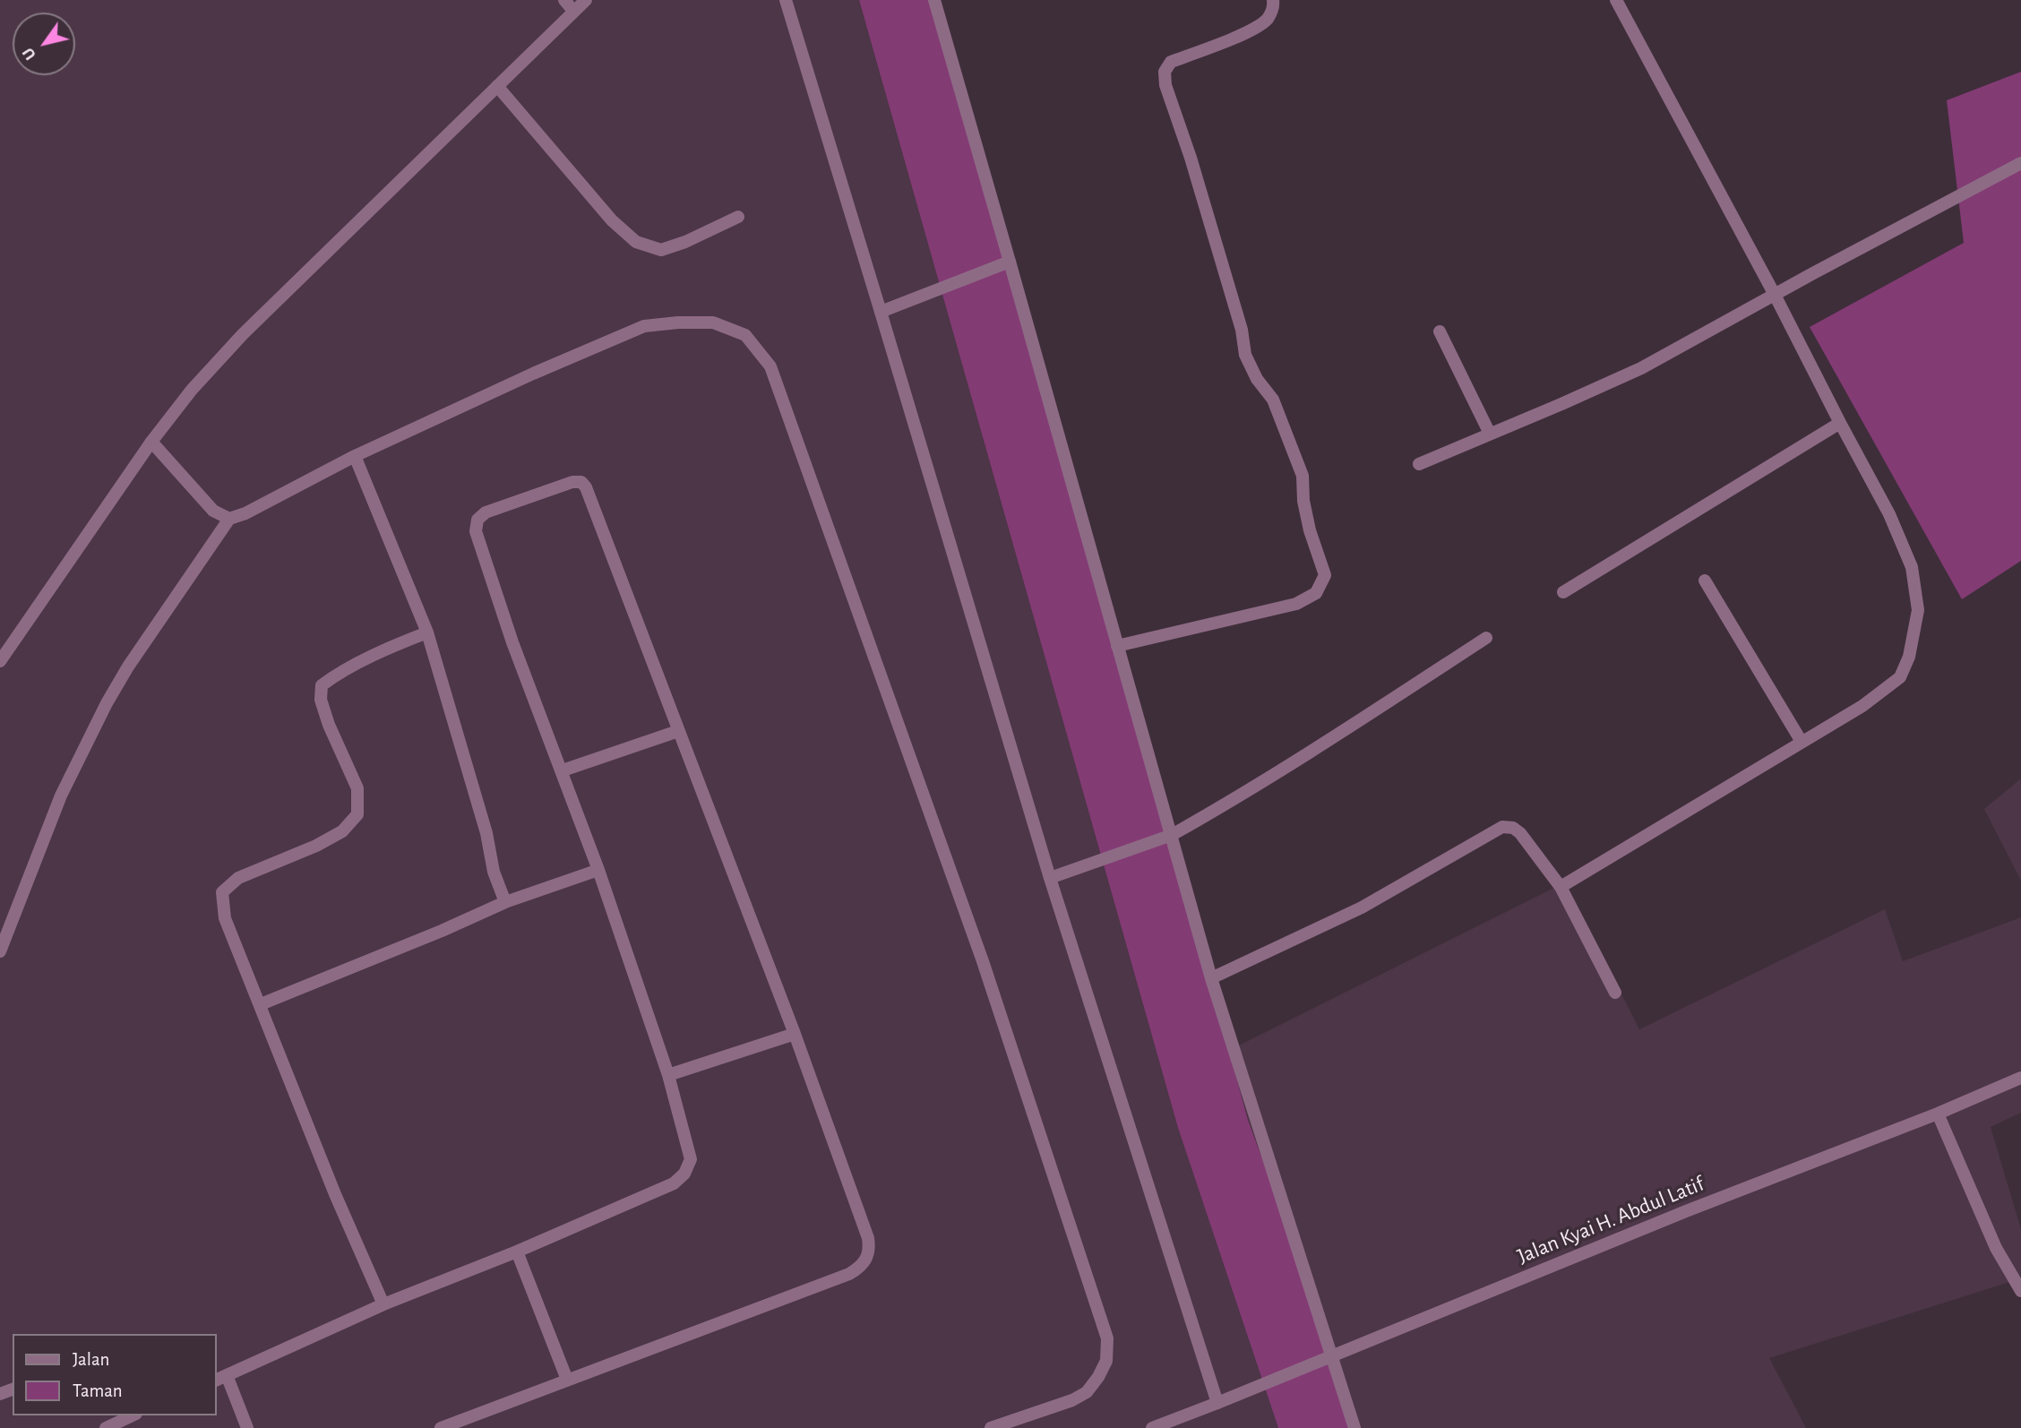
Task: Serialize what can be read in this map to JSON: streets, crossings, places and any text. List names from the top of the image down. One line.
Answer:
{"streets":{"street":["Jalan Kyai H. Abdul Latif"]},"legend":["Jalan","Taman"],"north":"bottom left"}
